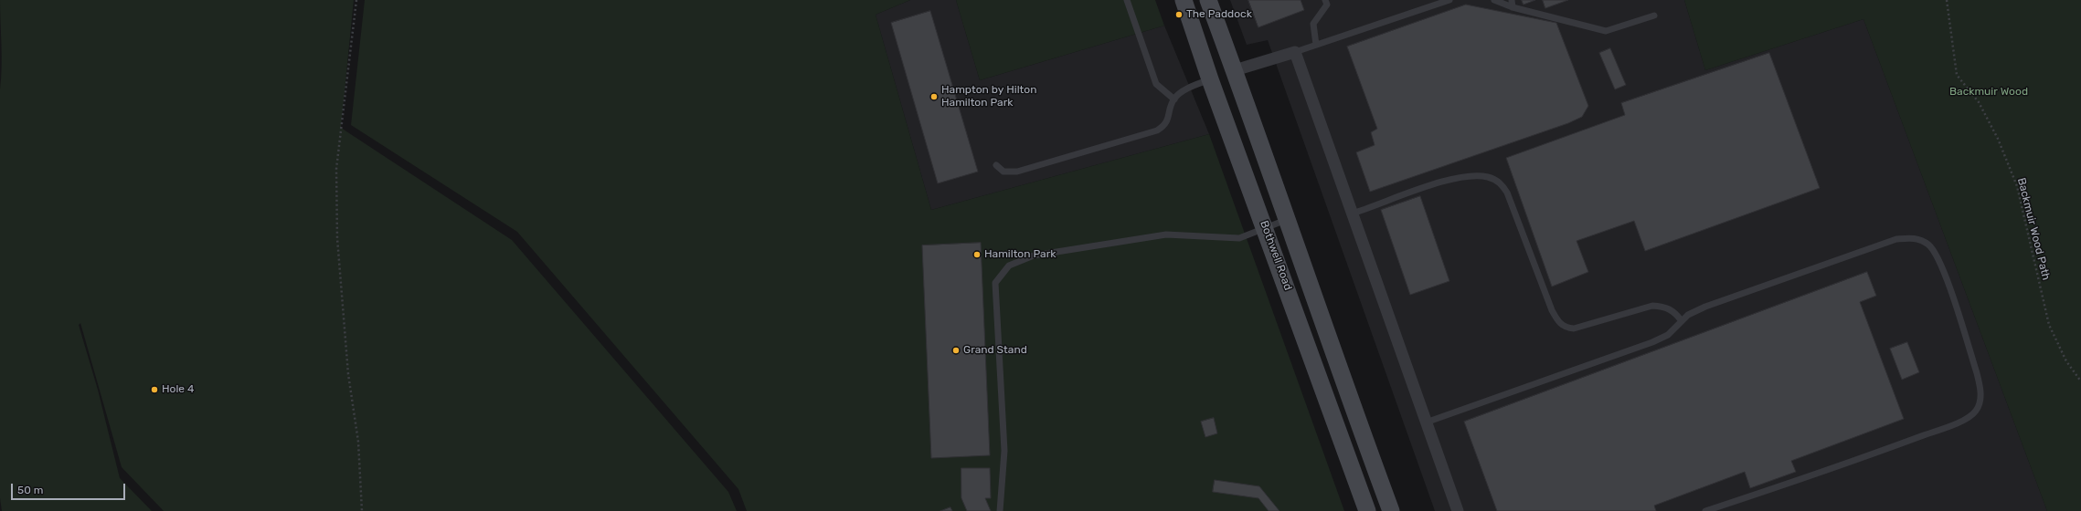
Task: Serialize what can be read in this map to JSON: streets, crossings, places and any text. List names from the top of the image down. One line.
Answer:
{"streets":{"main road":["Bothwell Road"],"path":["Backmuir Wood Path"]},"parks":["Backmuir Wood"],"places":["The Paddock","Hampton by Hilton Hamilton Park","Hamilton Park","Grand Stand","Hole 4"],"scale_bar":"50 m"}
